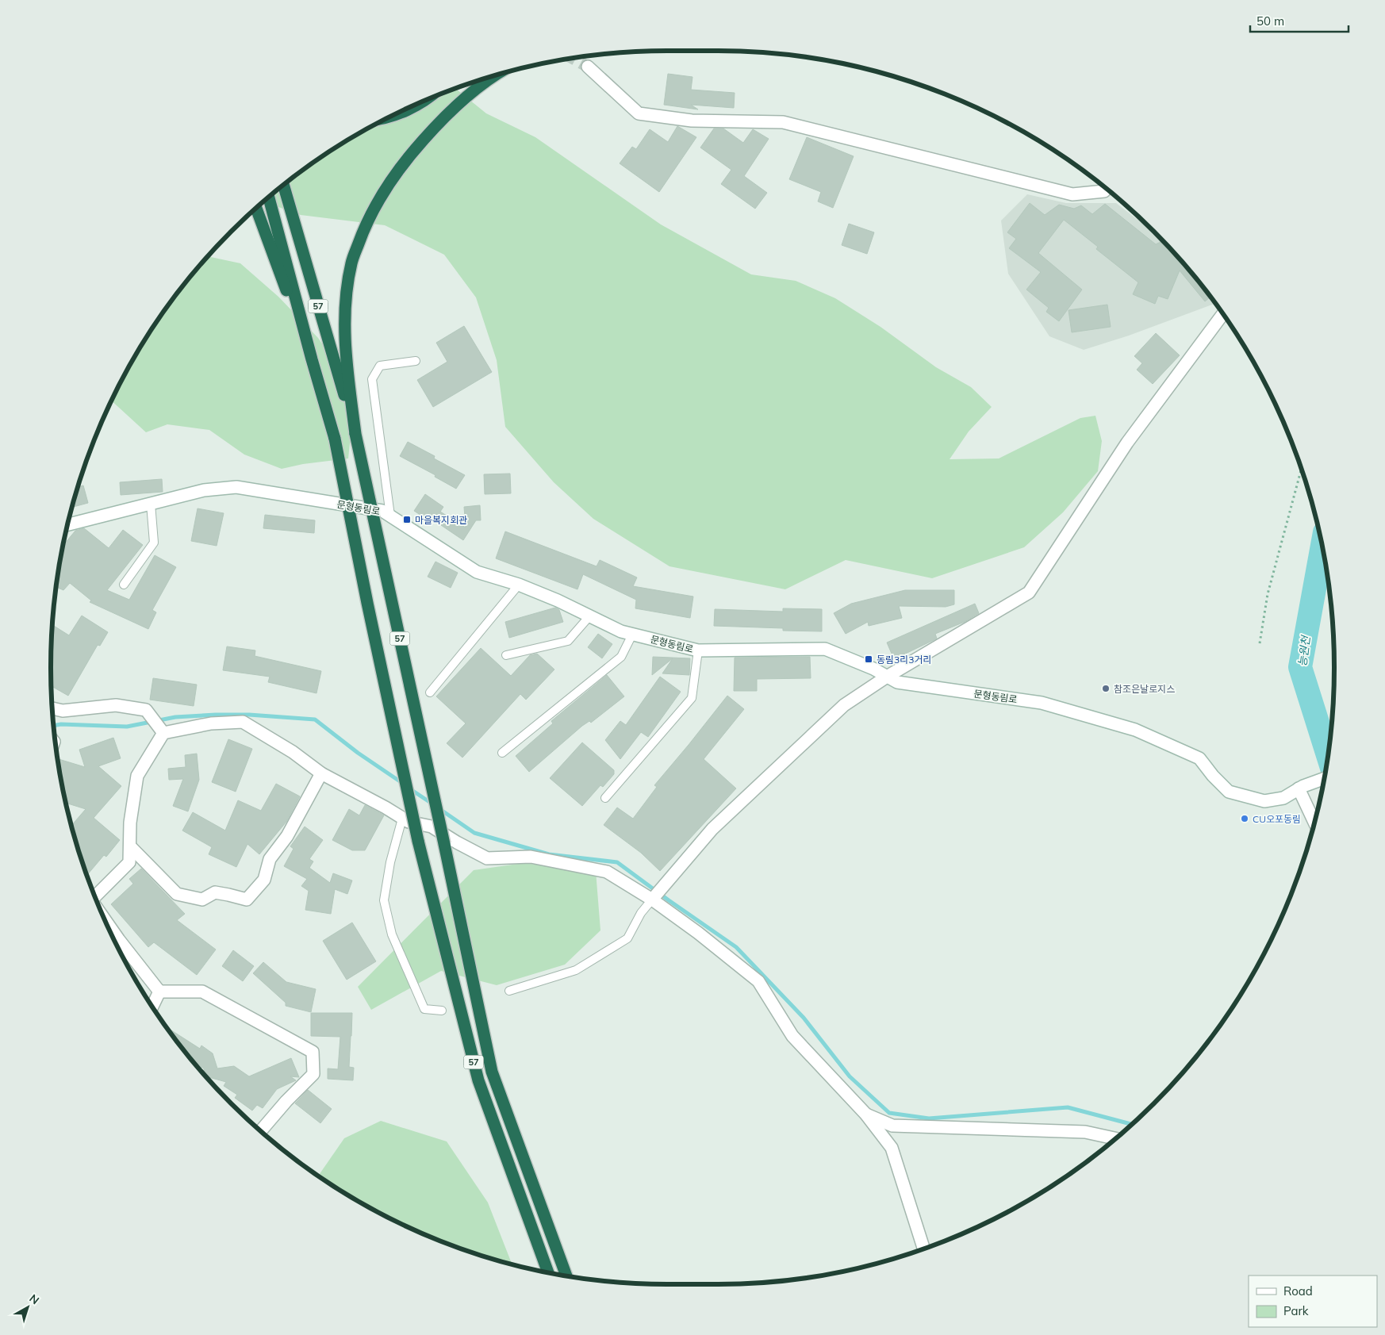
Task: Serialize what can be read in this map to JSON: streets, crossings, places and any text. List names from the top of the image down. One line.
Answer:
{"streets":{"highway":["57"],"street":["문형동림로"]},"water":["능원천"],"places":{"transit":["마을복지회관","동림3리3거리"],"other":["참조은날로지스","CU오포동림"]},"legend":["Road","Park"],"scale_bar":"50 m","north":"top right"}
